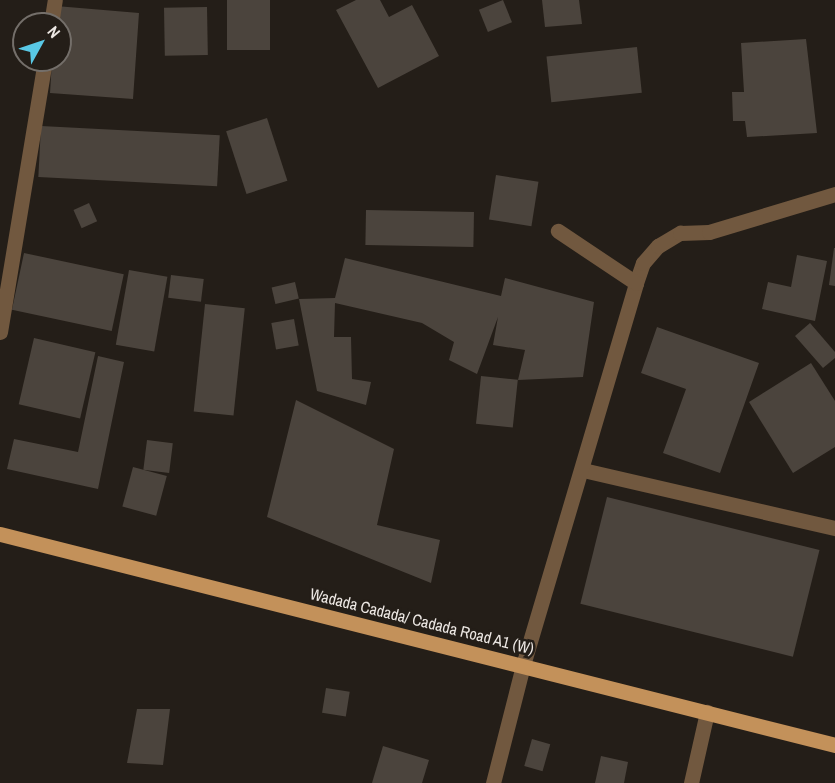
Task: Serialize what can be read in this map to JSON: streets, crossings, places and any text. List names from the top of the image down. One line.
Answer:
{"streets":{"main road":["Wadada Cadada/ Cadada Road A1 (W)"]},"north":"top right"}
